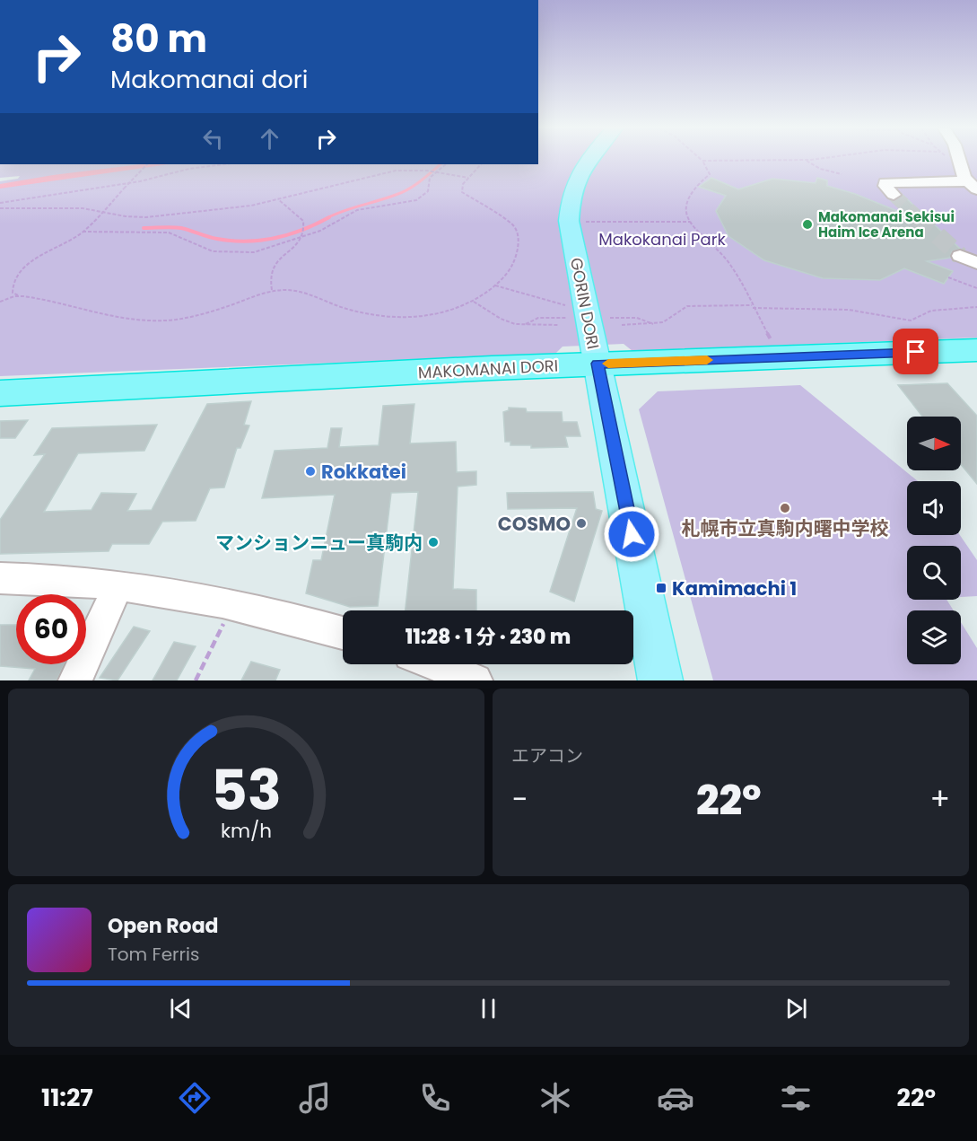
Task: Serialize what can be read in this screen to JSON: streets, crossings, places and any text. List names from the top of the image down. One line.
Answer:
{"streets":{"highway":["MAKOMANAI DORI"],"main road":["GORIN DORI"]},"crossings":[["GORIN DORI","MAKOMANAI DORI"]],"parks":["Makokanai Park"],"places":{"other":["Makomanai Sekisui Haim Ice Arena","Rokkatei","札幌市立真駒内曙中学校","COSMO","マンションニュー真駒内"],"transit":["Kamimachi 1"]},"north":"right","page":{"turn":["80 m","Makomanai dori"],"limit":"60","trip":"11:28 · 1 分 · 230 m","tile":"エアコン","heat":["−","22°","+"],"song":["Open Road","Tom Ferris"],"tabs":["11:27","22°"],"gauge":["53","km/h"]}}
